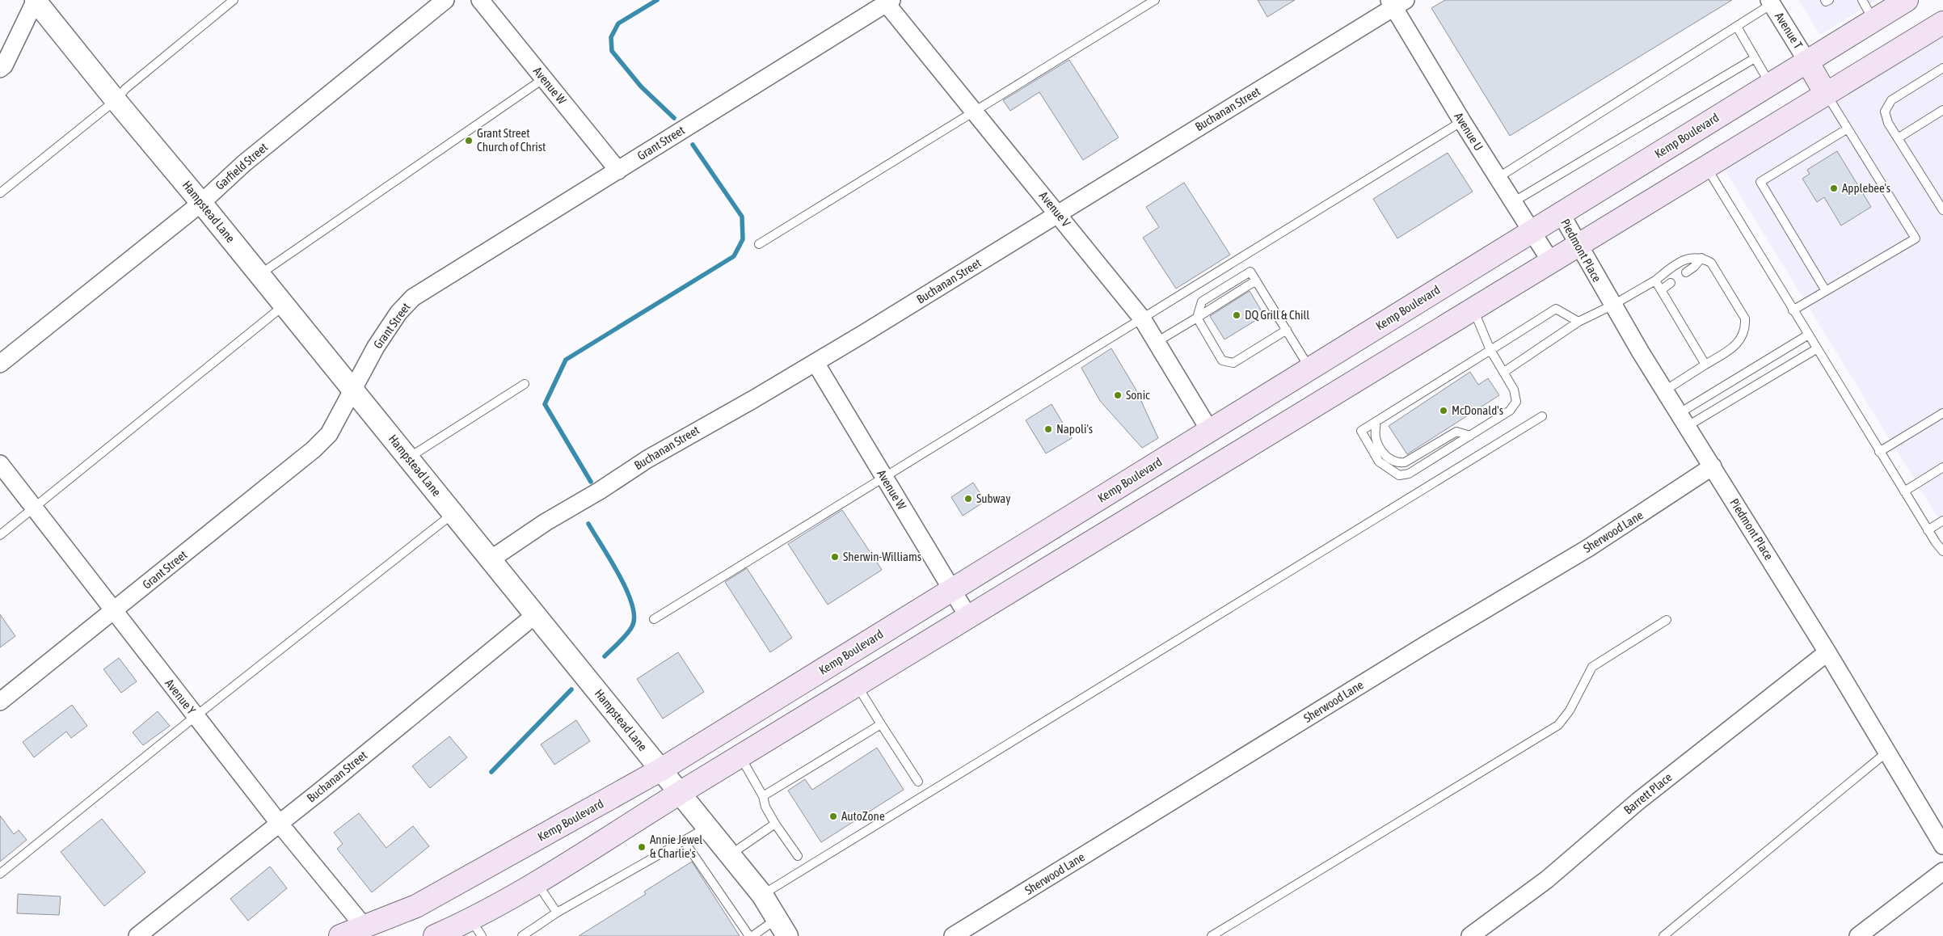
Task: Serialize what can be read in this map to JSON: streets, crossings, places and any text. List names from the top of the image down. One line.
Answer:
{"streets":{"main road":["Kemp Boulevard"],"street":["Avenue T","Avenue W","Buchanan Street","Avenue U","Grant Street","Garfield Street","Avenue V","Hampstead Lane","Piedmont Place","Sherwood Lane","Avenue Y","Barrett Place"]},"crossings":[["Avenue T","Kemp Boulevard"],["Avenue W","Buchanan Street"],["Avenue W","Kemp Boulevard"],["Avenue W","Grant Street"],["Buchanan Street","Avenue U"],["Buchanan Street","Avenue V"],["Buchanan Street","Hampstead Lane"],["Buchanan Street","Avenue Y"],["Avenue U","Kemp Boulevard"],["Kemp Boulevard","Avenue V"],["Kemp Boulevard","Hampstead Lane"],["Kemp Boulevard","Piedmont Place"],["Kemp Boulevard","Avenue Y"],["Grant Street","Avenue V"],["Grant Street","Hampstead Lane"],["Grant Street","Avenue Y"],["Garfield Street","Hampstead Lane"],["Piedmont Place","Sherwood Lane"],["Piedmont Place","Barrett Place"]],"places":["Grant Street Church of Christ","Applebee's","DQ Grill & Chill","Sonic","McDonald's","Napoli's","Subway","Sherwin-Williams","AutoZone","Annie Jewel & Charlie's"]}
